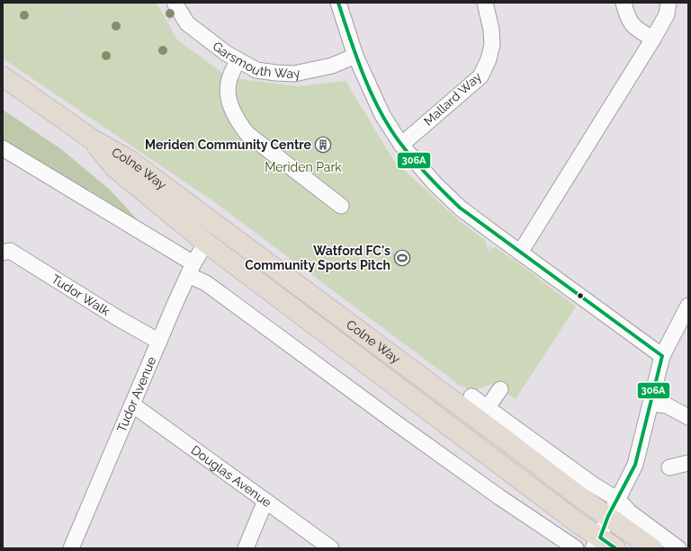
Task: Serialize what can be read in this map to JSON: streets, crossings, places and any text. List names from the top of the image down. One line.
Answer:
{"streets":{"highway":["Colne Way"],"street":["Garsmouth Way","Mallard Way","Tudor Walk","Tudor Avenue","Douglas Avenue"]},"crossings":[["Colne Way","Tudor Avenue"],["Tudor Walk","Tudor Avenue"],["Tudor Avenue","Douglas Avenue"]],"parks":["Meriden Park"],"places":{"building":["Meriden Community Centre"],"sports":["Watford FC's Community Sports Pitch"]},"lines":["transit line 306A"]}
